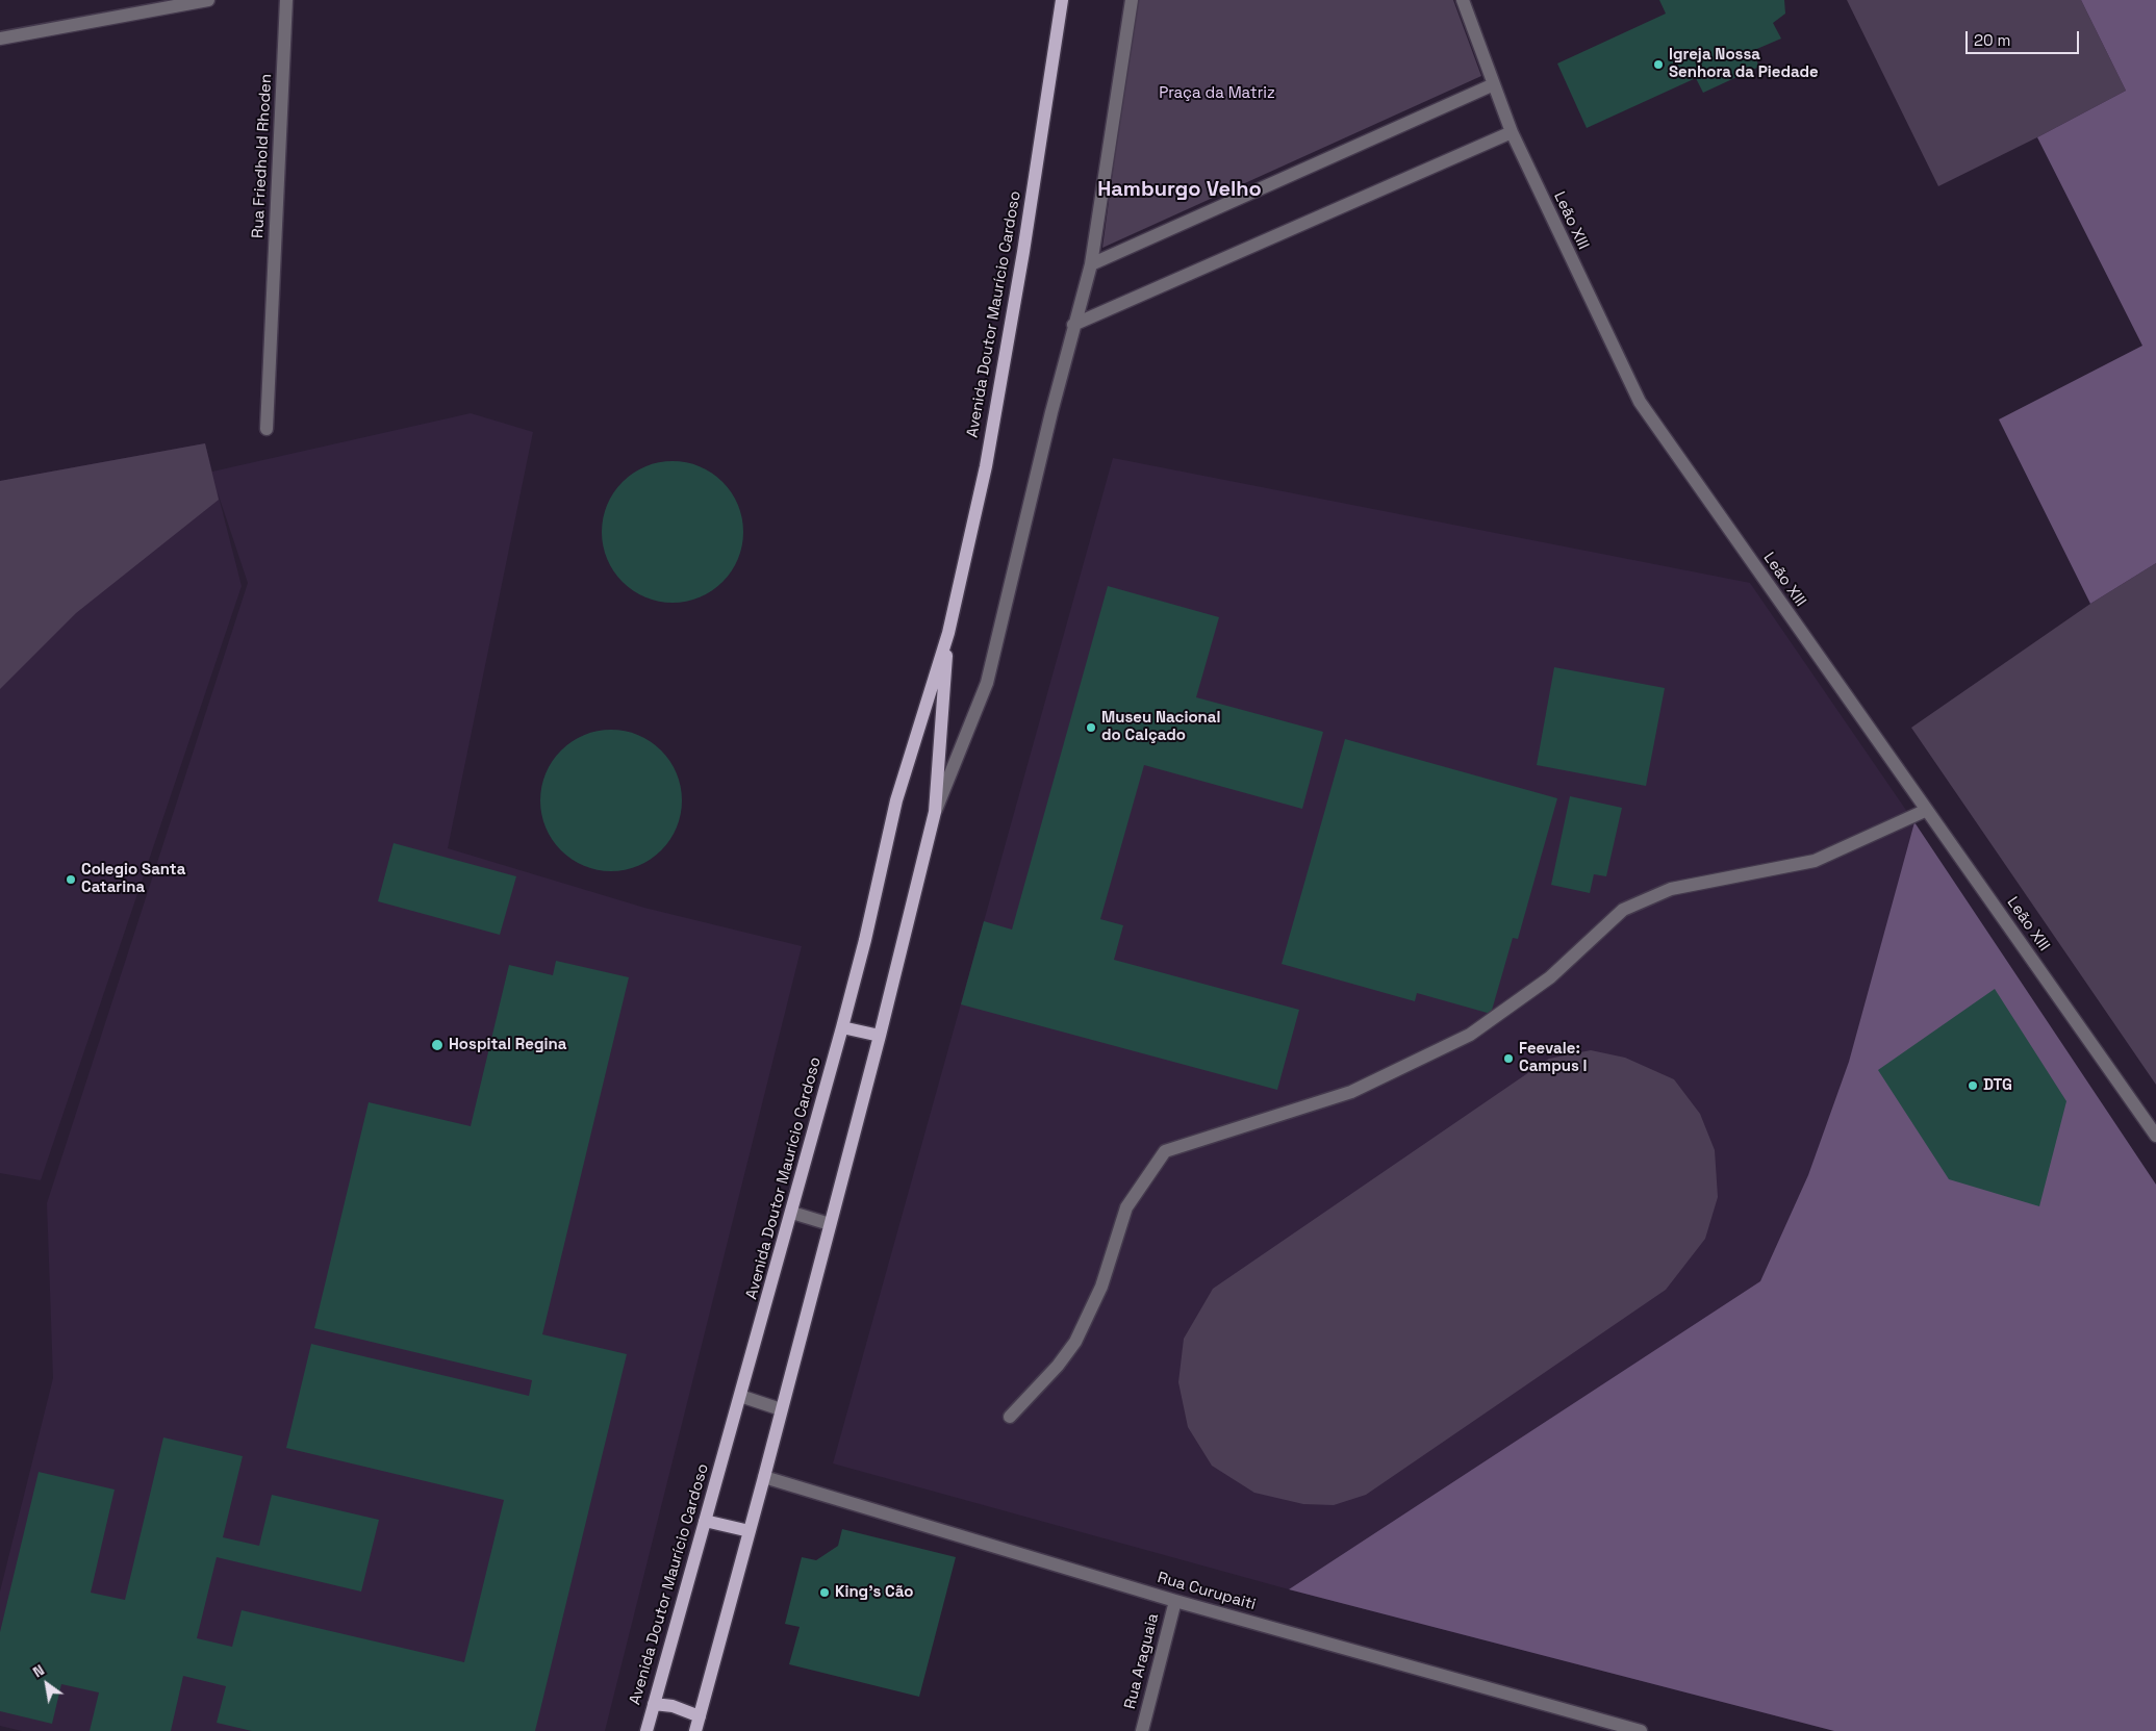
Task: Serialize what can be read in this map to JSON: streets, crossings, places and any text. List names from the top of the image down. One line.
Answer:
{"streets":{"main road":["Avenida Doutor Maurício Cardoso"],"street":["Rua Friedhold Rhoden","Leão XIII","Rua Curupaiti","Rua Araguaia"]},"crossings":[["Avenida Doutor Maurício Cardoso","Rua Curupaiti"],["Rua Curupaiti","Rua Araguaia"]],"districts":["Hamburgo Velho"],"parks":["Praça da Matriz"],"places":["Igreja Nossa Senhora da Piedade","Museu Nacional do Calçado","Colegio Santa Catarina","Hospital Regina","Feevale: Campus I","DTG","King's Cão"],"scale_bar":"20 m","north":"top left"}
